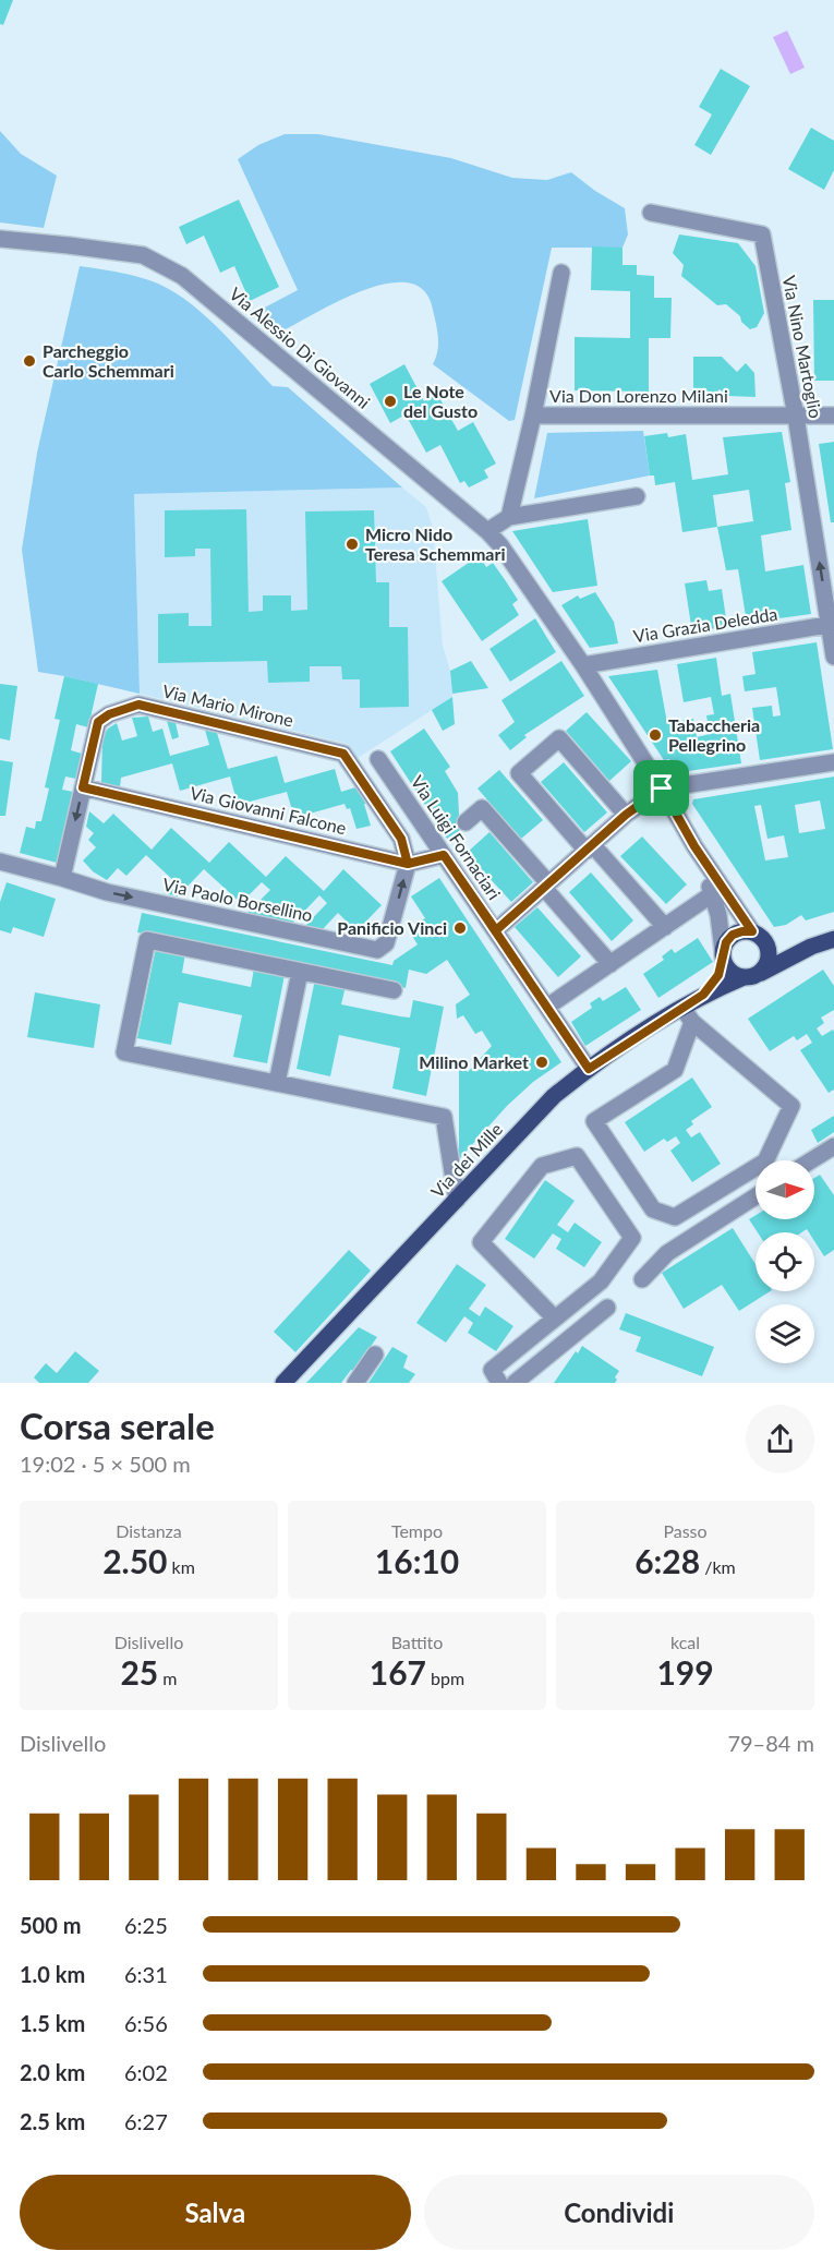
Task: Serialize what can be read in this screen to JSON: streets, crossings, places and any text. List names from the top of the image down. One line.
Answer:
{"streets":{"main road":["Via dei Mille"],"street":["Via Nino Martoglio","Via Alessio Di Giovanni","Via Don Lorenzo Milani","Via Grazia Deledda","Via Mario Mirone","Via Giovanni Falcone","Via Luigi Fornaciari","Via Paolo Borsellino"]},"crossings":[["Via Nino Martoglio","Via Don Lorenzo Milani"],["Via Nino Martoglio","Via Grazia Deledda"],["Via Alessio Di Giovanni","Via Grazia Deledda"],["Via Mario Mirone","Via Giovanni Falcone"],["Via Mario Mirone","Via Paolo Borsellino"],["Via Giovanni Falcone","Via Luigi Fornaciari"],["Via Giovanni Falcone","Via Paolo Borsellino"],["Via Luigi Fornaciari","Via dei Mille"]],"one_way":["Via Nino Martoglio","Via Paolo Borsellino"],"places":["Parcheggio Carlo Schemmari","Le Note del Gusto","Micro Nido Teresa Schemmari","Tabaccheria Pellegrino","Panificio Vinci","Milino Market"],"north":"right","page":{"heading":["Corsa serale","19:02 · 5 × 500 m"],"stats":[["Distanza","2.50 km"],["Tempo","16:10"],["Passo","6:28 /km"],["Dislivello","25 m"],["Battito","167 bpm"],["kcal","199"]],"chart":["Dislivello","79–84 m"],"list":[{"name":"500 m","note":"6:25"},{"name":"1.0 km","note":"6:31"},{"name":"1.5 km","note":"6:56"},{"name":"2.0 km","note":"6:02"},{"name":"2.5 km","note":"6:27"}],"buttons":["Salva","Condividi"]}}
